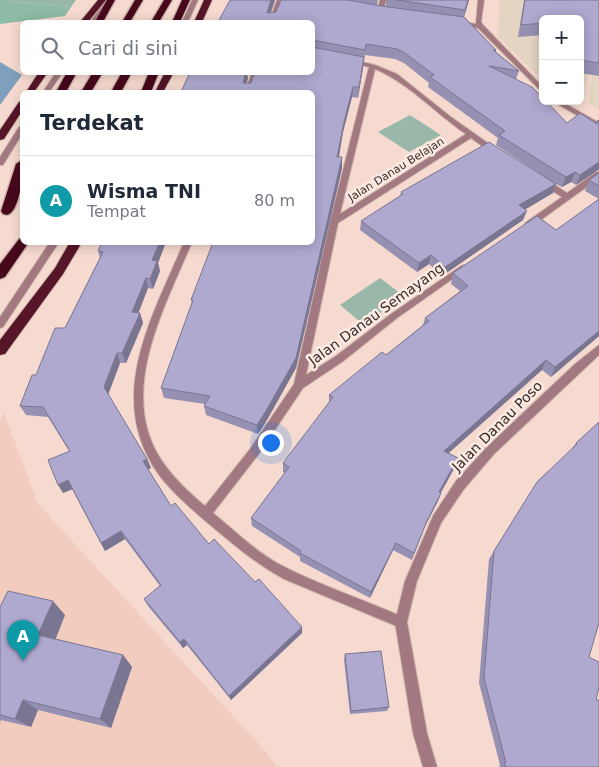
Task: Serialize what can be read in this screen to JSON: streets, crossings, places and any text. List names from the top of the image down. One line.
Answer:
{"streets":{"street":["Jalan Danau Belajan","Jalan Danau Semayang","Jalan Danau Poso"]},"page":{"map_buttons":["+","−"],"search":"Cari di sini","heading":"Terdekat","list":[{"mark":"A","name":"Wisma TNI","note":"Tempat","value":"80 m"}],"pins":"A"}}
